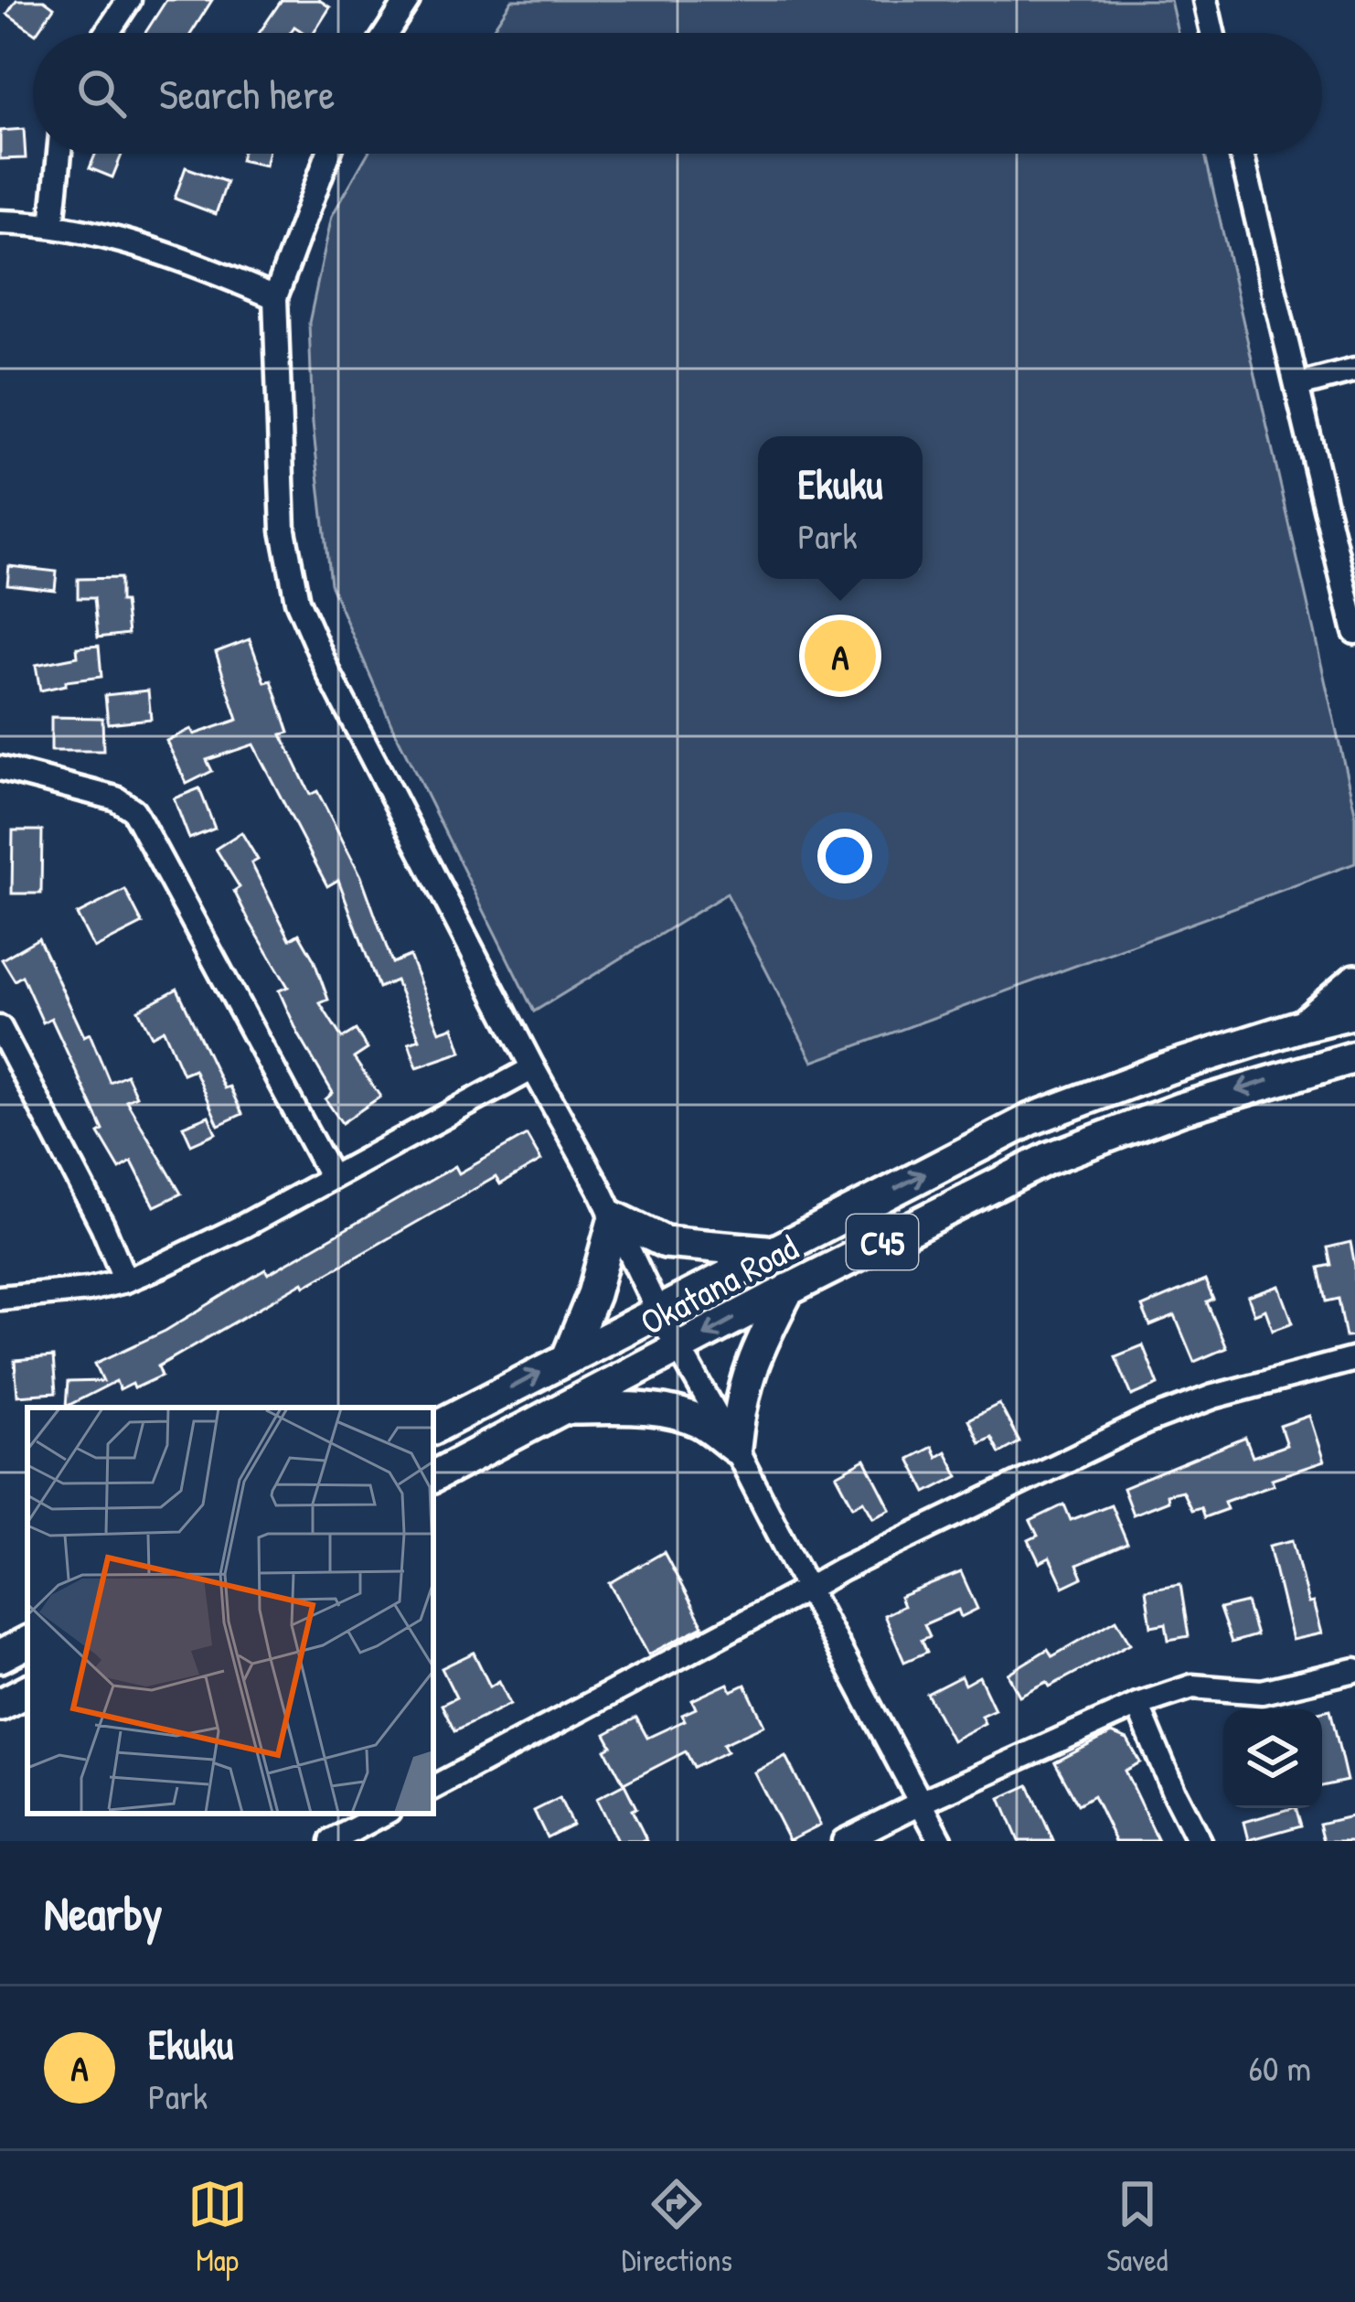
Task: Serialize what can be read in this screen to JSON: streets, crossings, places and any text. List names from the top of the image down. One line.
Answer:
{"streets":{"main road":["C45","Okatana Road"]},"page":{"search":"Search here","popup":["Ekuku","Park"],"pins":"A","heading":"Nearby","list":[{"mark":"A","name":"Ekuku","note":"Park","value":"60 m"}],"nav":["Map","Directions","Saved"]}}
